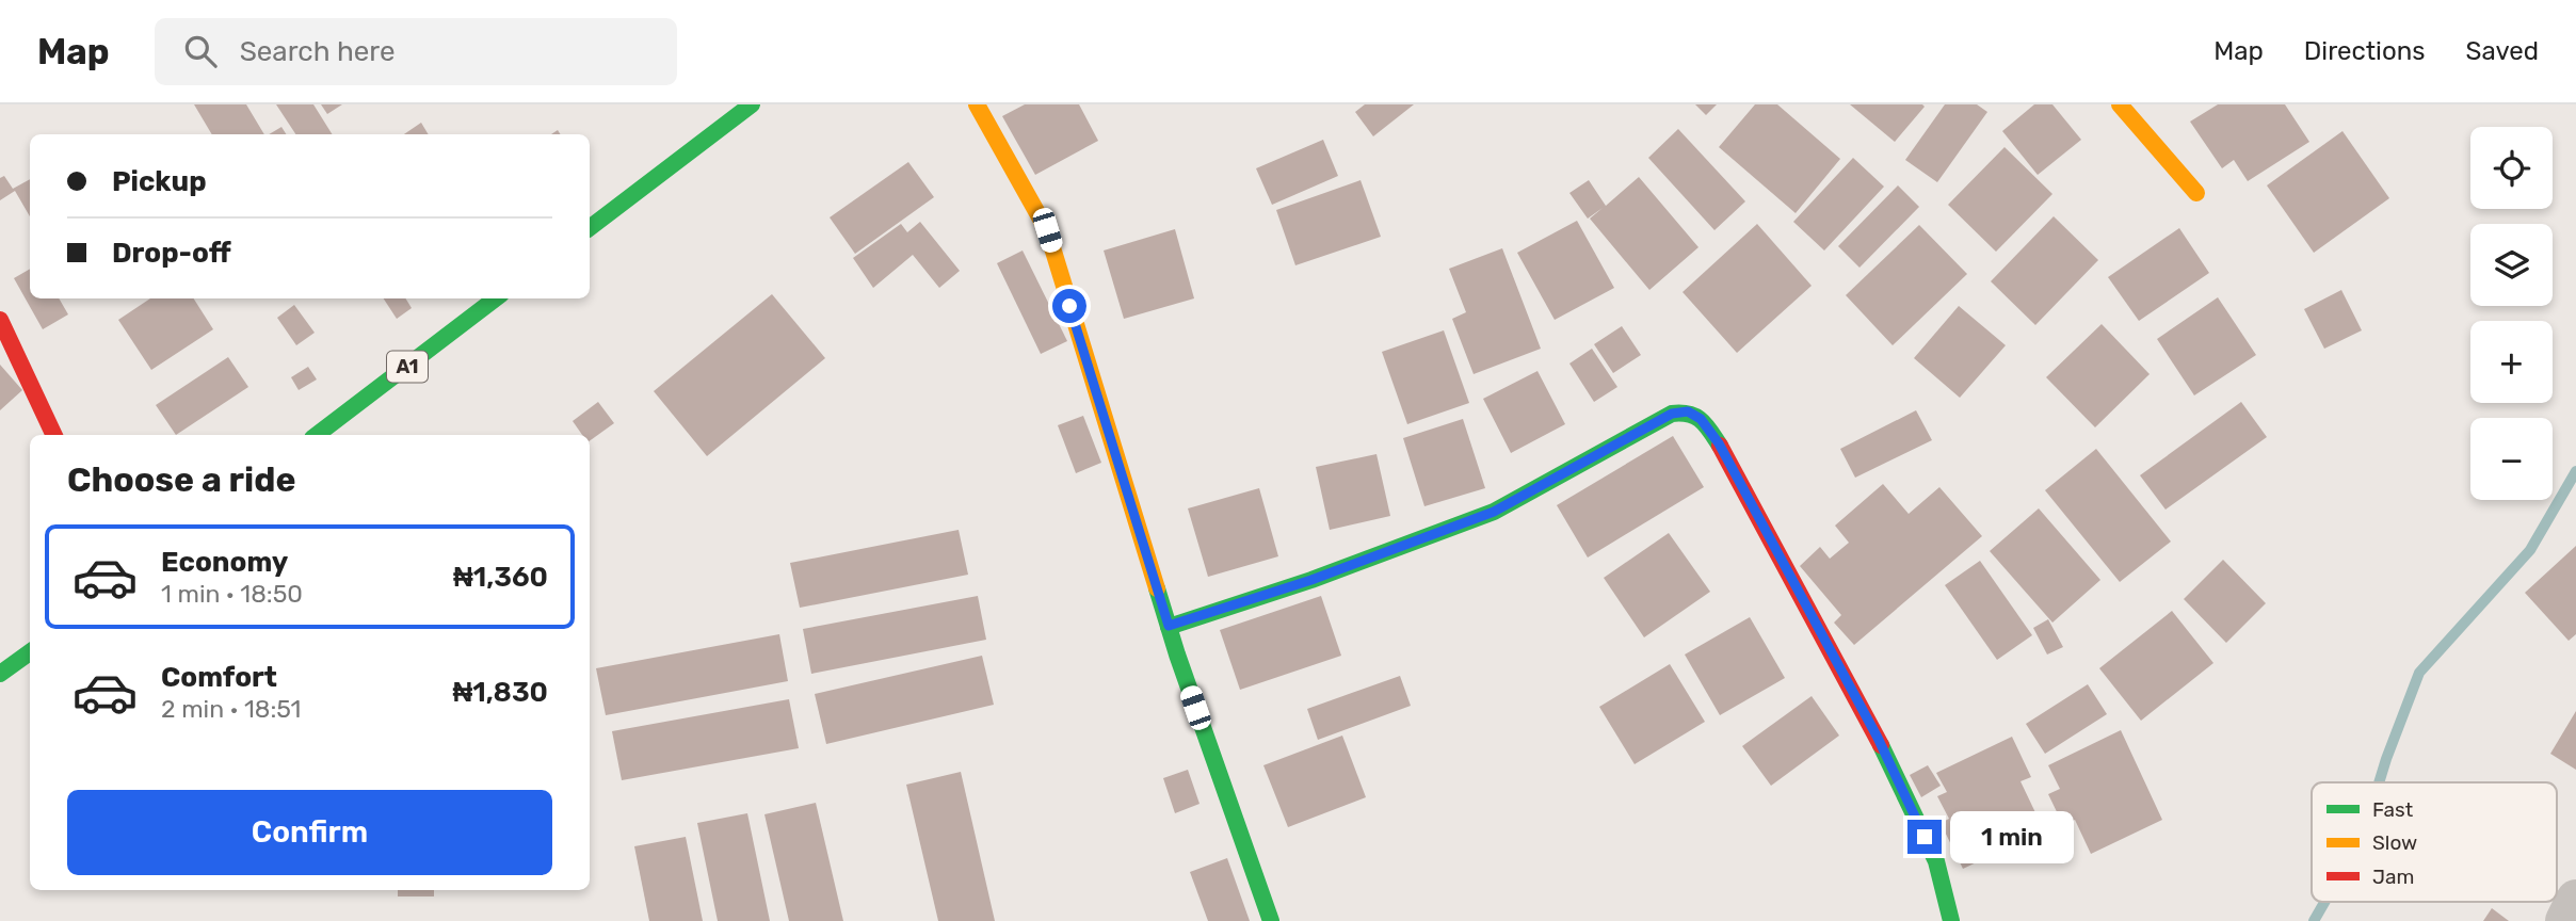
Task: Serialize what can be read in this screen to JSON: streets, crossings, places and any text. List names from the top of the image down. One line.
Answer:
{"streets":{"main road":["A1"]},"legend":["Fast","Slow","Jam"],"page":{"header":"Map","search":"Search here","nav":["Map","Directions","Saved"],"map_buttons":["+","−"],"banner":["Pickup","Drop-off"],"heading":"Choose a ride","list":[{"name":"Economy","note":"1 min · 18:50","value":"₦1,360"},{"name":"Comfort","note":"2 min · 18:51","value":"₦1,830"}],"buttons":"Confirm","bubble":"1 min"}}
